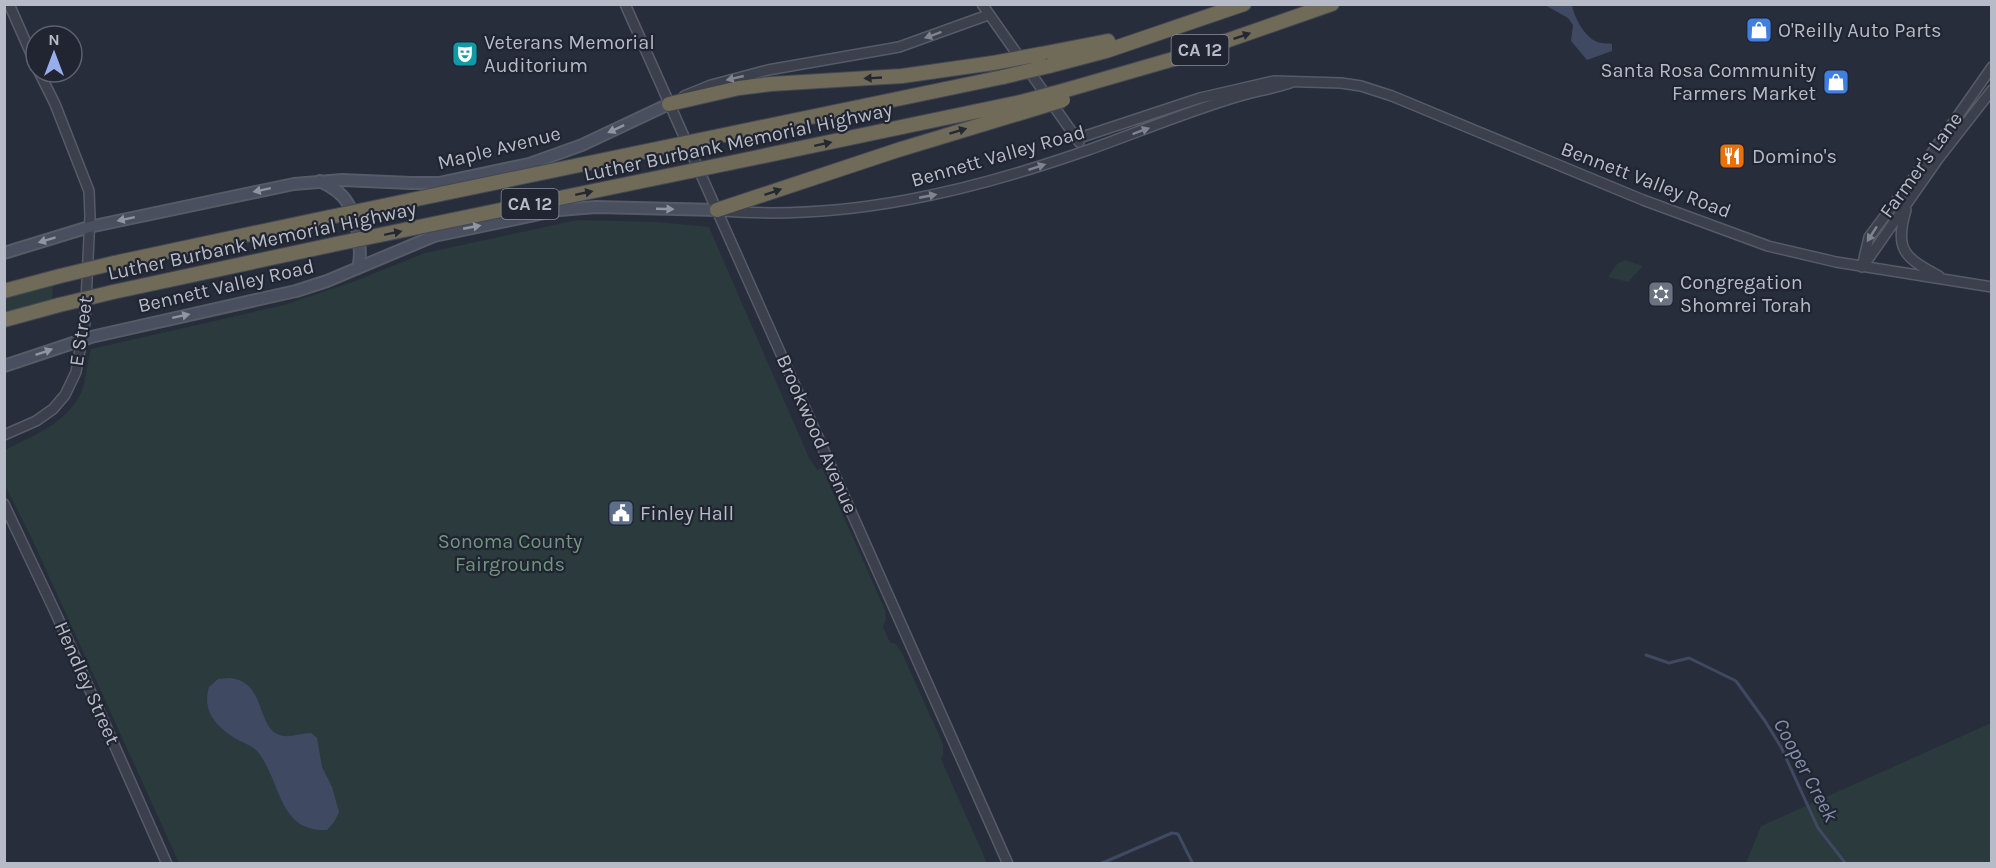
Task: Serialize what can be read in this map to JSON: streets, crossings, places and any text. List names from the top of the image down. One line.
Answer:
{"streets":{"highway":["CA 12","Luther Burbank Memorial Highway"],"main road":["Maple Avenue","Bennett Valley Road"],"street":["Farmer's Lane","E Street","Brookwood Avenue","Hendley Street"]},"crossings":[["Maple Avenue","E Street"],["Maple Avenue","Brookwood Avenue"],["Bennett Valley Road","Farmer's Lane"],["Bennett Valley Road","E Street"],["Bennett Valley Road","Brookwood Avenue"]],"one_way":["Maple Avenue","Bennett Valley Road"],"water":["Cooper Creek"],"parks":["Sonoma County Fairgrounds"],"places":{"shop":["O'Reilly Auto Parts","Santa Rosa Community Farmers Market"],"theatre":["Veterans Memorial Auditorium"],"restaurant":["Domino's"],"synagogue":["Congregation Shomrei Torah"],"public building":["Finley Hall"]},"north":"top"}
